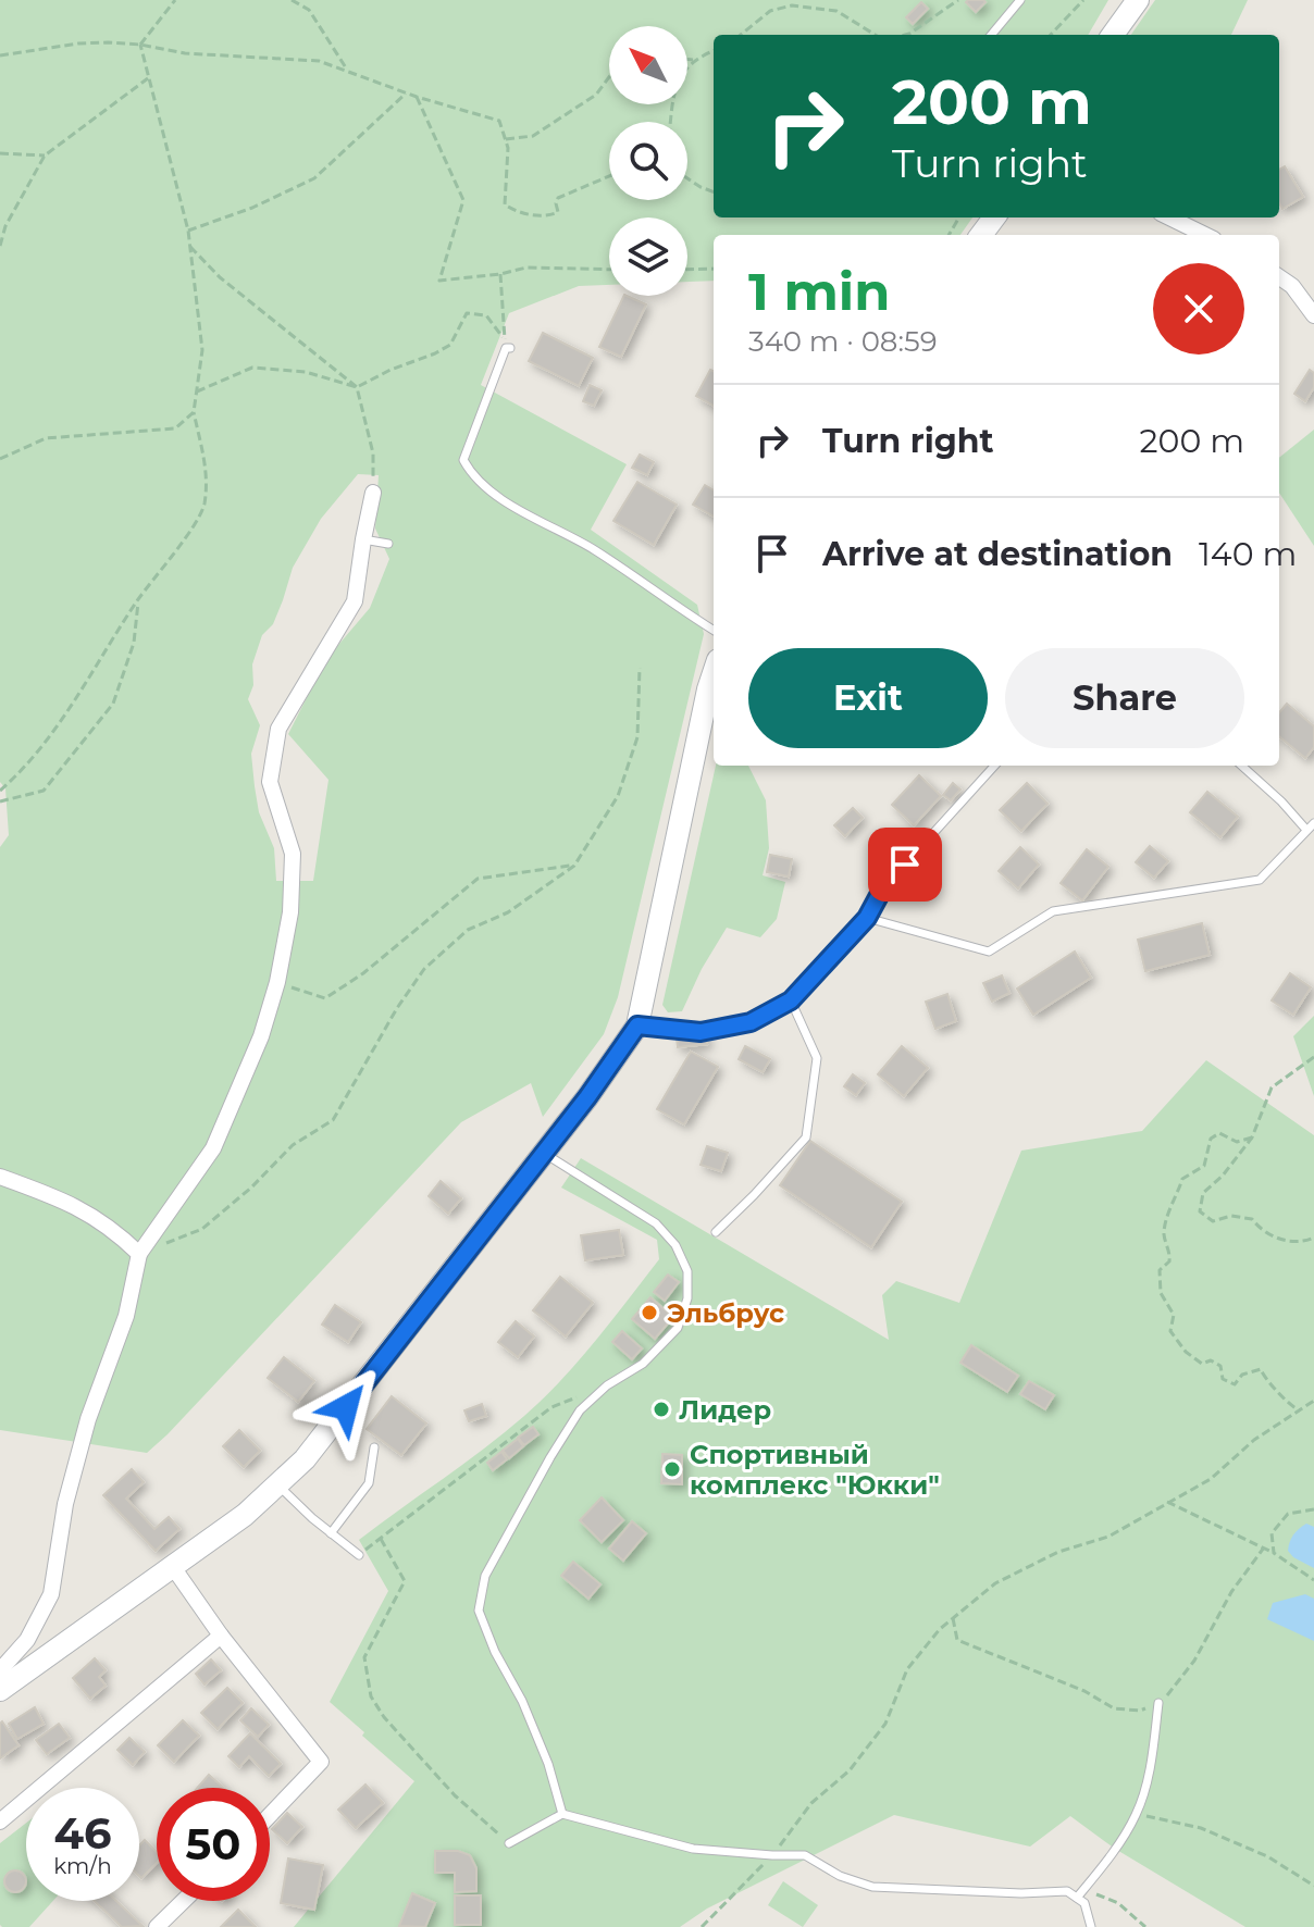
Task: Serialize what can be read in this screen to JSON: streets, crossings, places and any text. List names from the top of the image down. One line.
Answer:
{"places":["Эльбрус","Лидер","Спортивный комплекс \"Юкки\""],"north":"top left","page":{"turn":["200 m","Turn right"],"heading":["1 min","340 m · 08:59"],"list":[{"name":"Turn right","value":"200 m"},{"name":"Arrive at destination","value":"140 m"}],"buttons":["Exit","Share"],"speed":"46 km/h","limit":"50"}}
